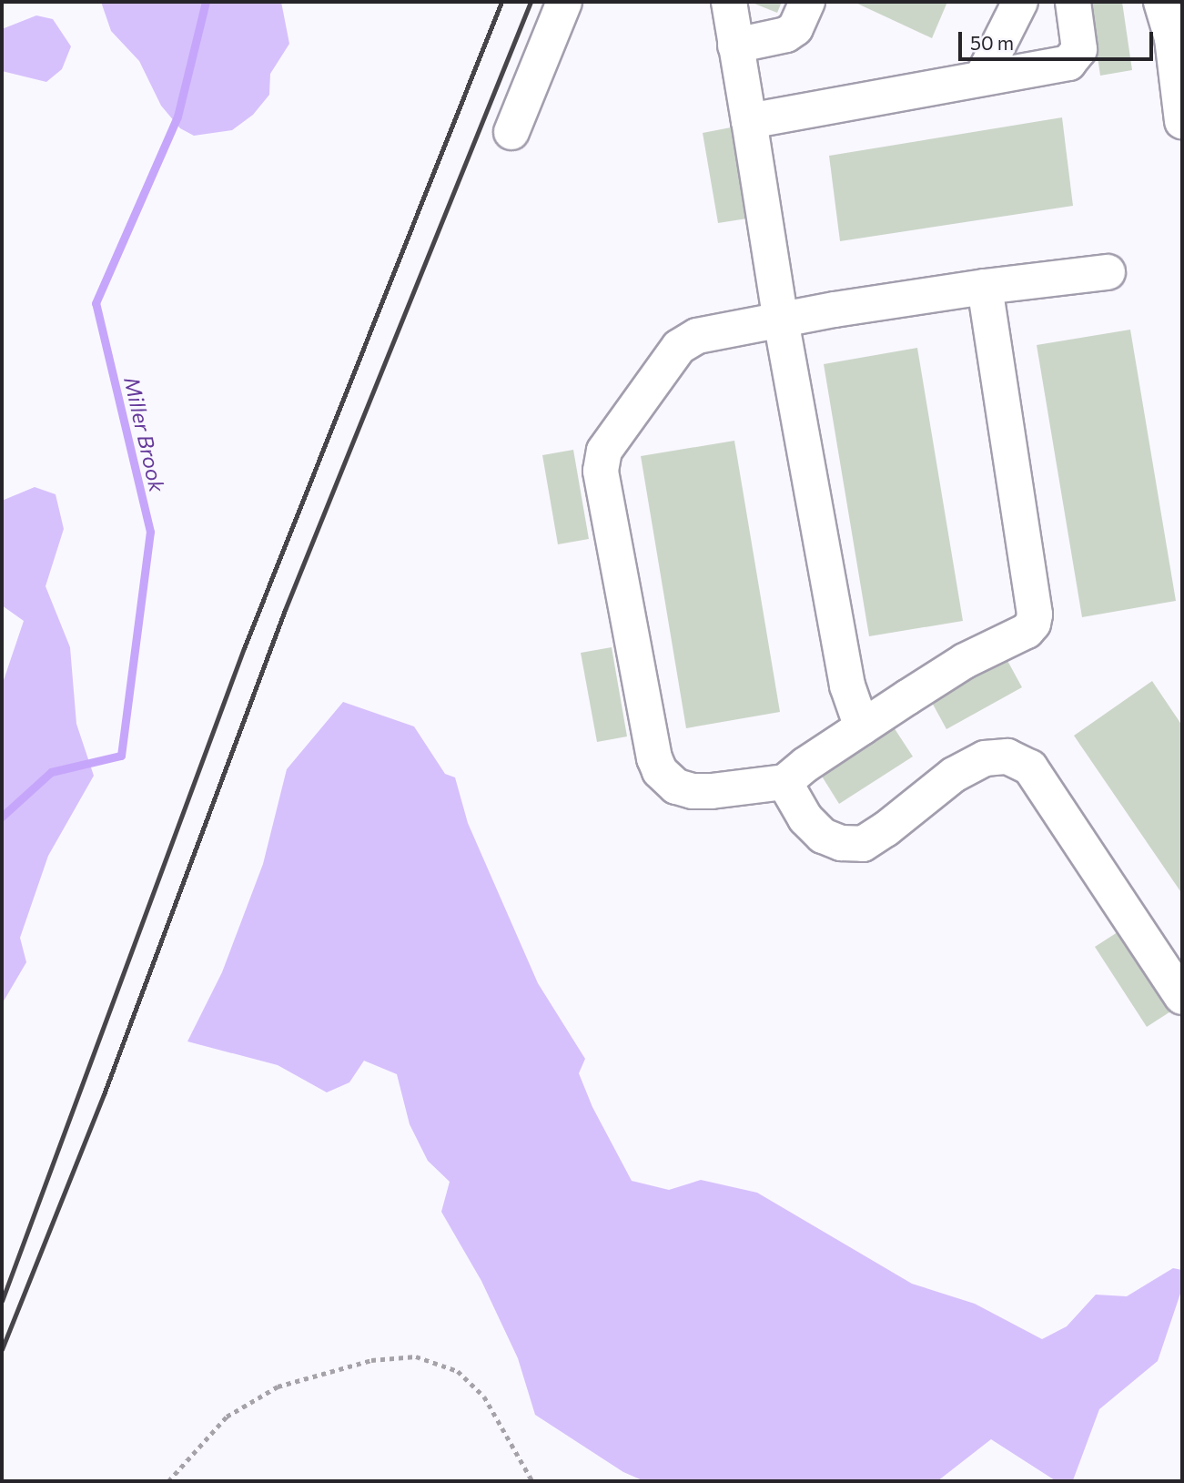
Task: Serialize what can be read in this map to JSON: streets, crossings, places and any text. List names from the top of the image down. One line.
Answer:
{"water":["Miller Brook"],"scale_bar":"50 m"}
